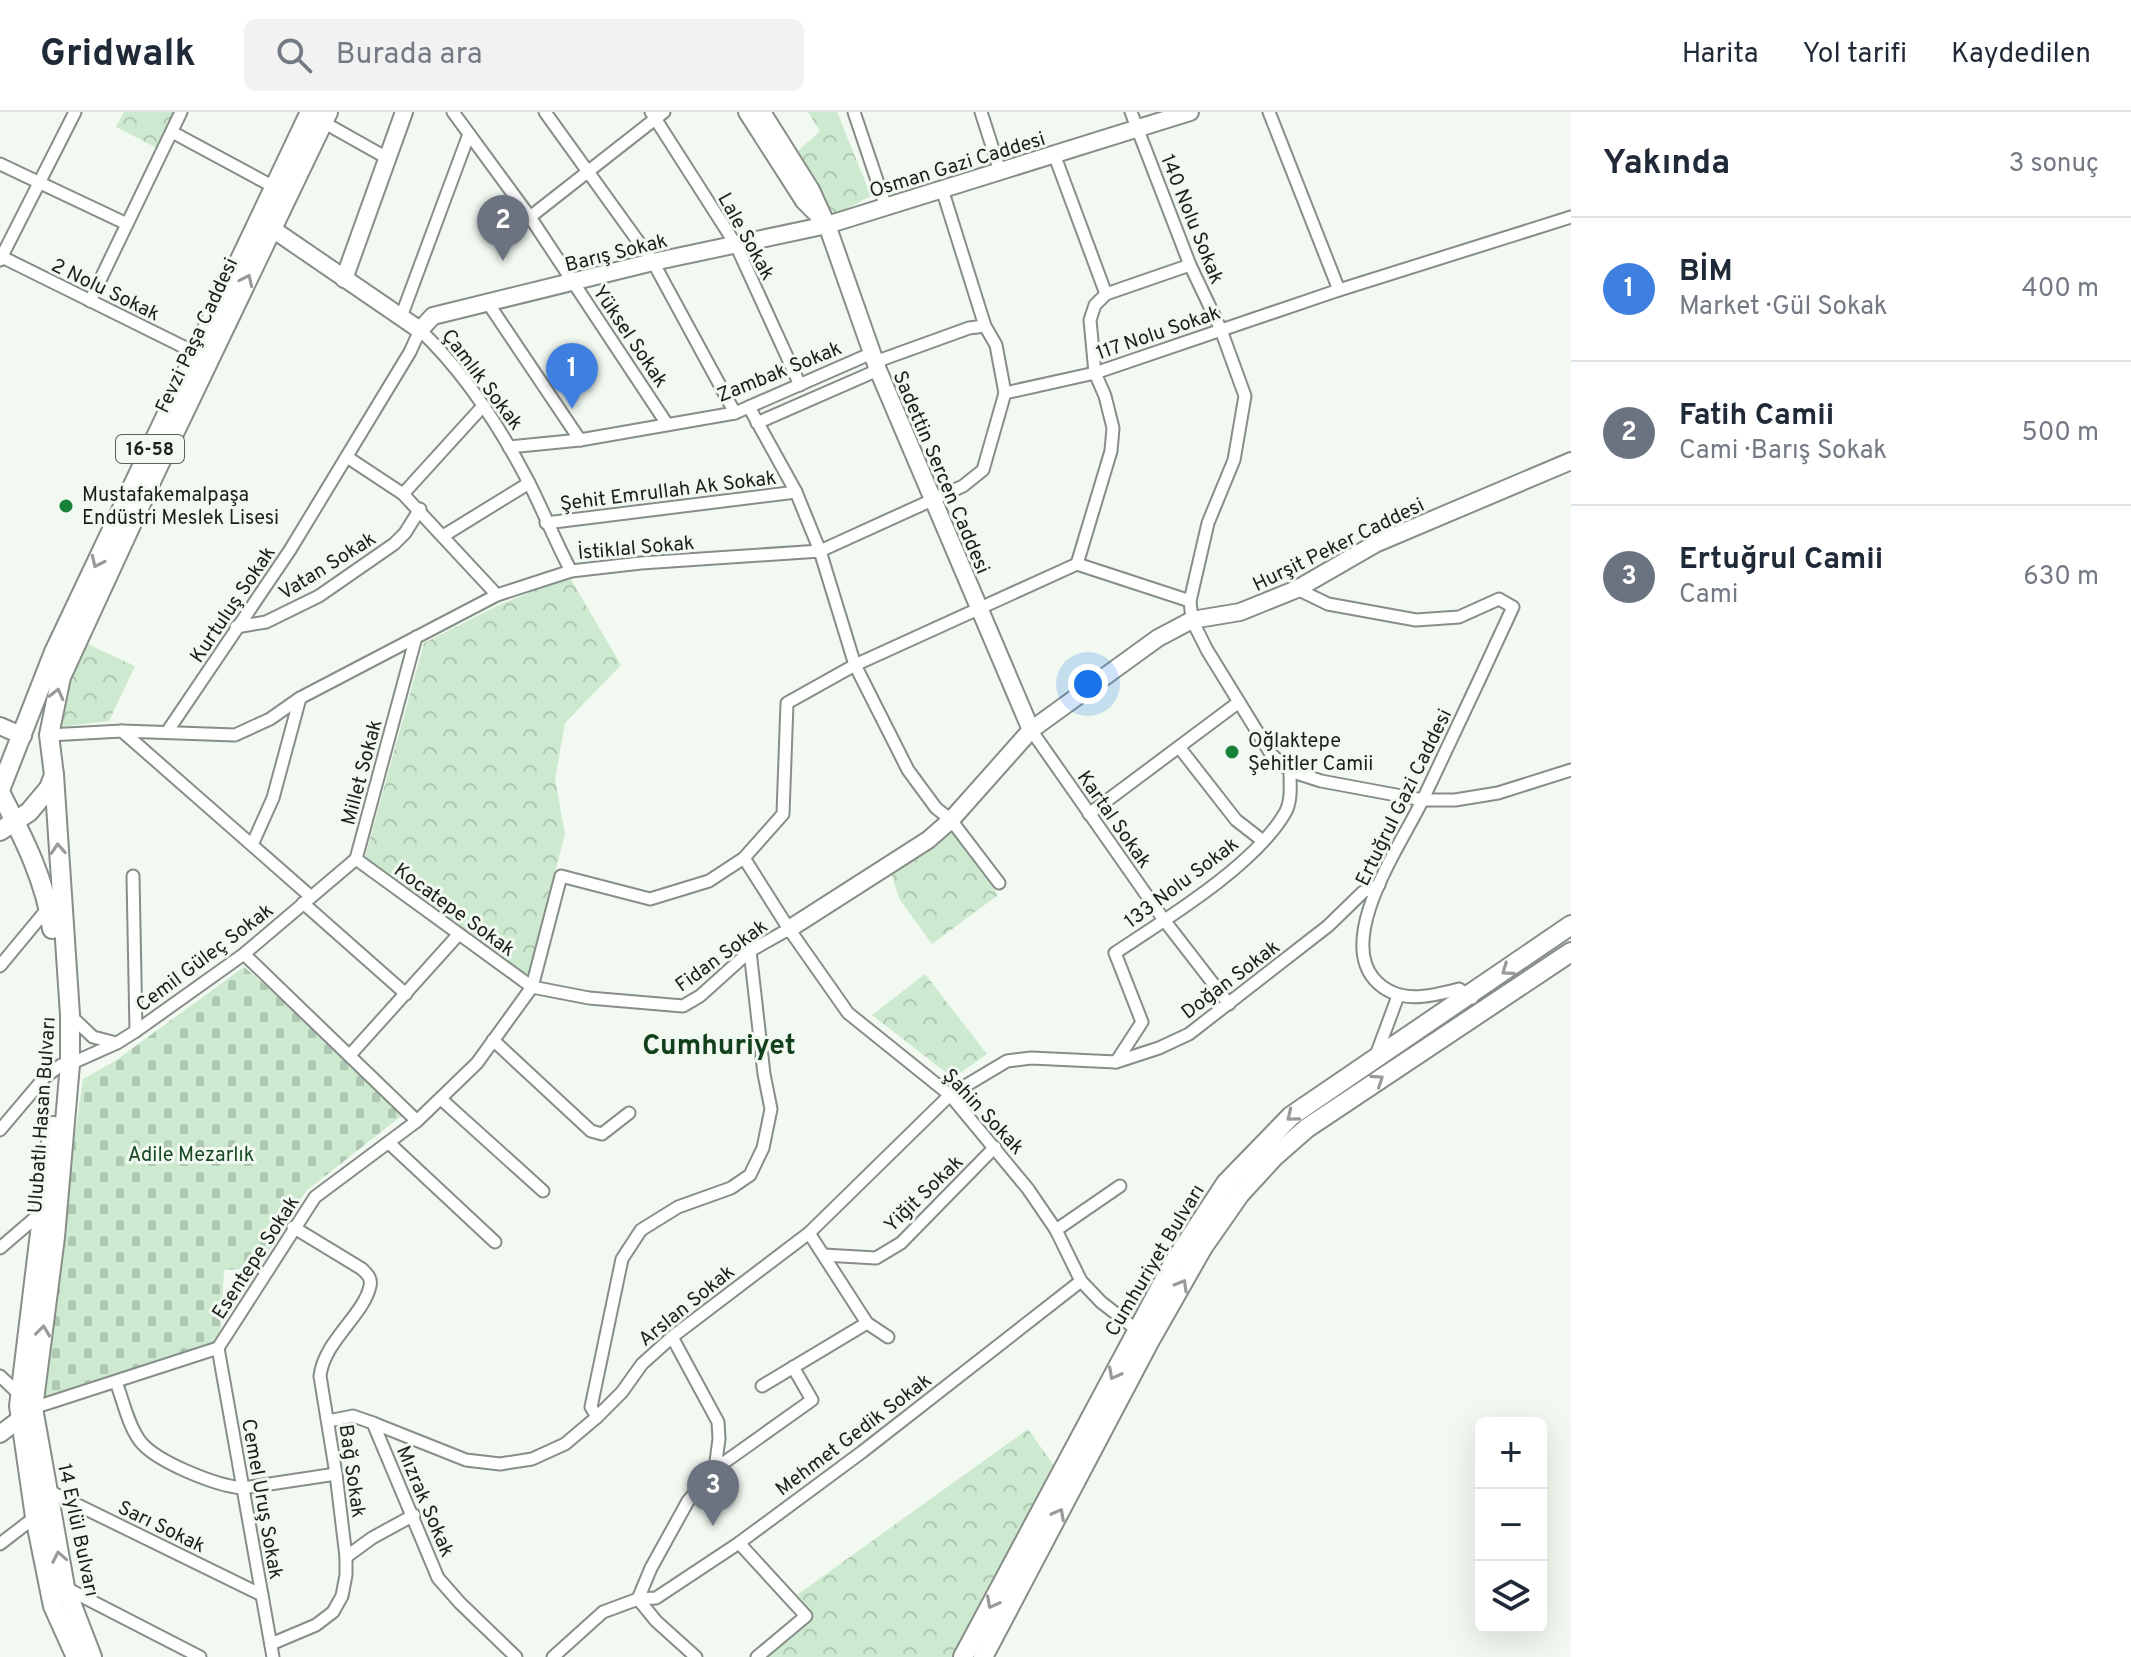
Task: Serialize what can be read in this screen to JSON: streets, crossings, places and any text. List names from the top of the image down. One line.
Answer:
{"streets":{"main road":["Fevzi Paşa Caddesi","16-58","Ulubatlı Hasan Bulvarı","Cumhuriyet Bulvarı","14 Eylül Bulvarı"],"street":["Osman Gazi Caddesi","140 Nolu Sokak","Lale Sokak","Barış Sokak","2 Nolu Sokak","117 Nolu Sokak","Yüksel Sokak","Zambak Sokak","Çamlık Sokak","Sadettin Sercen Caddesi","Şehit Emrullah Ak Sokak","Hurşit Peker Caddesi","İstiklal Sokak","Vatan Sokak","Kurtuluş Sokak","Millet Sokak","Ertuğrul Gazi Caddesi","Kartal Sokak","133 Nolu Sokak","Kocatepe Sokak","Fidan Sokak","Cemil Güleç Sokak","Doğan Sokak","Şahin Sokak","Yiğit Sokak","Esentepe Sokak","Arslan Sokak","Mehmet Gedik Sokak","Bağ Sokak","Cemel Uruş Sokak","Mızrak Sokak","Sarı Sokak"]},"crossings":[["Osman Gazi Caddesi","140 Nolu Sokak"],["Osman Gazi Caddesi","Barış Sokak"],["Osman Gazi Caddesi","Sadettin Sercen Caddesi"],["140 Nolu Sokak","117 Nolu Sokak"],["140 Nolu Sokak","Hurşit Peker Caddesi"],["Lale Sokak","Barış Sokak"],["Lale Sokak","Zambak Sokak"],["Barış Sokak","Yüksel Sokak"],["Barış Sokak","Çamlık Sokak"],["Barış Sokak","Sadettin Sercen Caddesi"],["Barış Sokak","Kurtuluş Sokak"],["2 Nolu Sokak","Fevzi Paşa Caddesi"],["Fevzi Paşa Caddesi","Çamlık Sokak"],["Fevzi Paşa Caddesi","İstiklal Sokak"],["Fevzi Paşa Caddesi","Ulubatlı Hasan Bulvarı"],["Yüksel Sokak","Zambak Sokak"],["Zambak Sokak","Çamlık Sokak"],["Zambak Sokak","Sadettin Sercen Caddesi"],["Çamlık Sokak","Şehit Emrullah Ak Sokak"],["Çamlık Sokak","İstiklal Sokak"],["Çamlık Sokak","Kurtuluş Sokak"],["Sadettin Sercen Caddesi","Hurşit Peker Caddesi"],["Sadettin Sercen Caddesi","Kartal Sokak"],["Hurşit Peker Caddesi","Ertuğrul Gazi Caddesi"],["Hurşit Peker Caddesi","Kartal Sokak"],["Hurşit Peker Caddesi","Fidan Sokak"],["Hurşit Peker Caddesi","Şahin Sokak"],["İstiklal Sokak","Kurtuluş Sokak"],["İstiklal Sokak","Millet Sokak"],["Vatan Sokak","Kurtuluş Sokak"],["Millet Sokak","Kocatepe Sokak"],["Ertuğrul Gazi Caddesi","Doğan Sokak"],["Kartal Sokak","133 Nolu Sokak"],["Kartal Sokak","Doğan Sokak"],["133 Nolu Sokak","Doğan Sokak"],["Kocatepe Sokak","Fidan Sokak"],["Kocatepe Sokak","Esentepe Sokak"],["Fidan Sokak","Şahin Sokak"],["Fidan Sokak","Esentepe Sokak"],["Cemil Güleç Sokak","Ulubatlı Hasan Bulvarı"],["Doğan Sokak","Şahin Sokak"],["Doğan Sokak","Arslan Sokak"],["Şahin Sokak","Yiğit Sokak"],["Şahin Sokak","Cumhuriyet Bulvarı"],["Şahin Sokak","Arslan Sokak"],["Şahin Sokak","Mehmet Gedik Sokak"],["Ulubatlı Hasan Bulvarı","Esentepe Sokak"],["Ulubatlı Hasan Bulvarı","14 Eylül Bulvarı"],["Esentepe Sokak","Bağ Sokak"],["Esentepe Sokak","Cemel Uruş Sokak"],["Esentepe Sokak","14 Eylül Bulvarı"],["Arslan Sokak","Mızrak Sokak"],["Bağ Sokak","Cemel Uruş Sokak"],["Cemel Uruş Sokak","Sarı Sokak"],["Sarı Sokak","14 Eylül Bulvarı"]],"districts":["Cumhuriyet"],"parks":["Adile Mezarlık"],"places":["Mustafakemalpaşa Endüstri Meslek Lisesi","Oğlaktepe Şehitler Camii"],"page":{"header":"Gridwalk","search":"Burada ara","nav":["Harita","Yol tarifi","Kaydedilen"],"heading":["Yakında","3 sonuç"],"pins":["2","1","3"],"list":[{"mark":"1","name":"BİM","note":"Market · Gül Sokak","value":"400 m"},{"mark":"2","name":"Fatih Camii","note":"Cami · Barış Sokak","value":"500 m"},{"mark":"3","name":"Ertuğrul Camii","note":"Cami","value":"630 m"}],"map_buttons":["+","−"]}}
